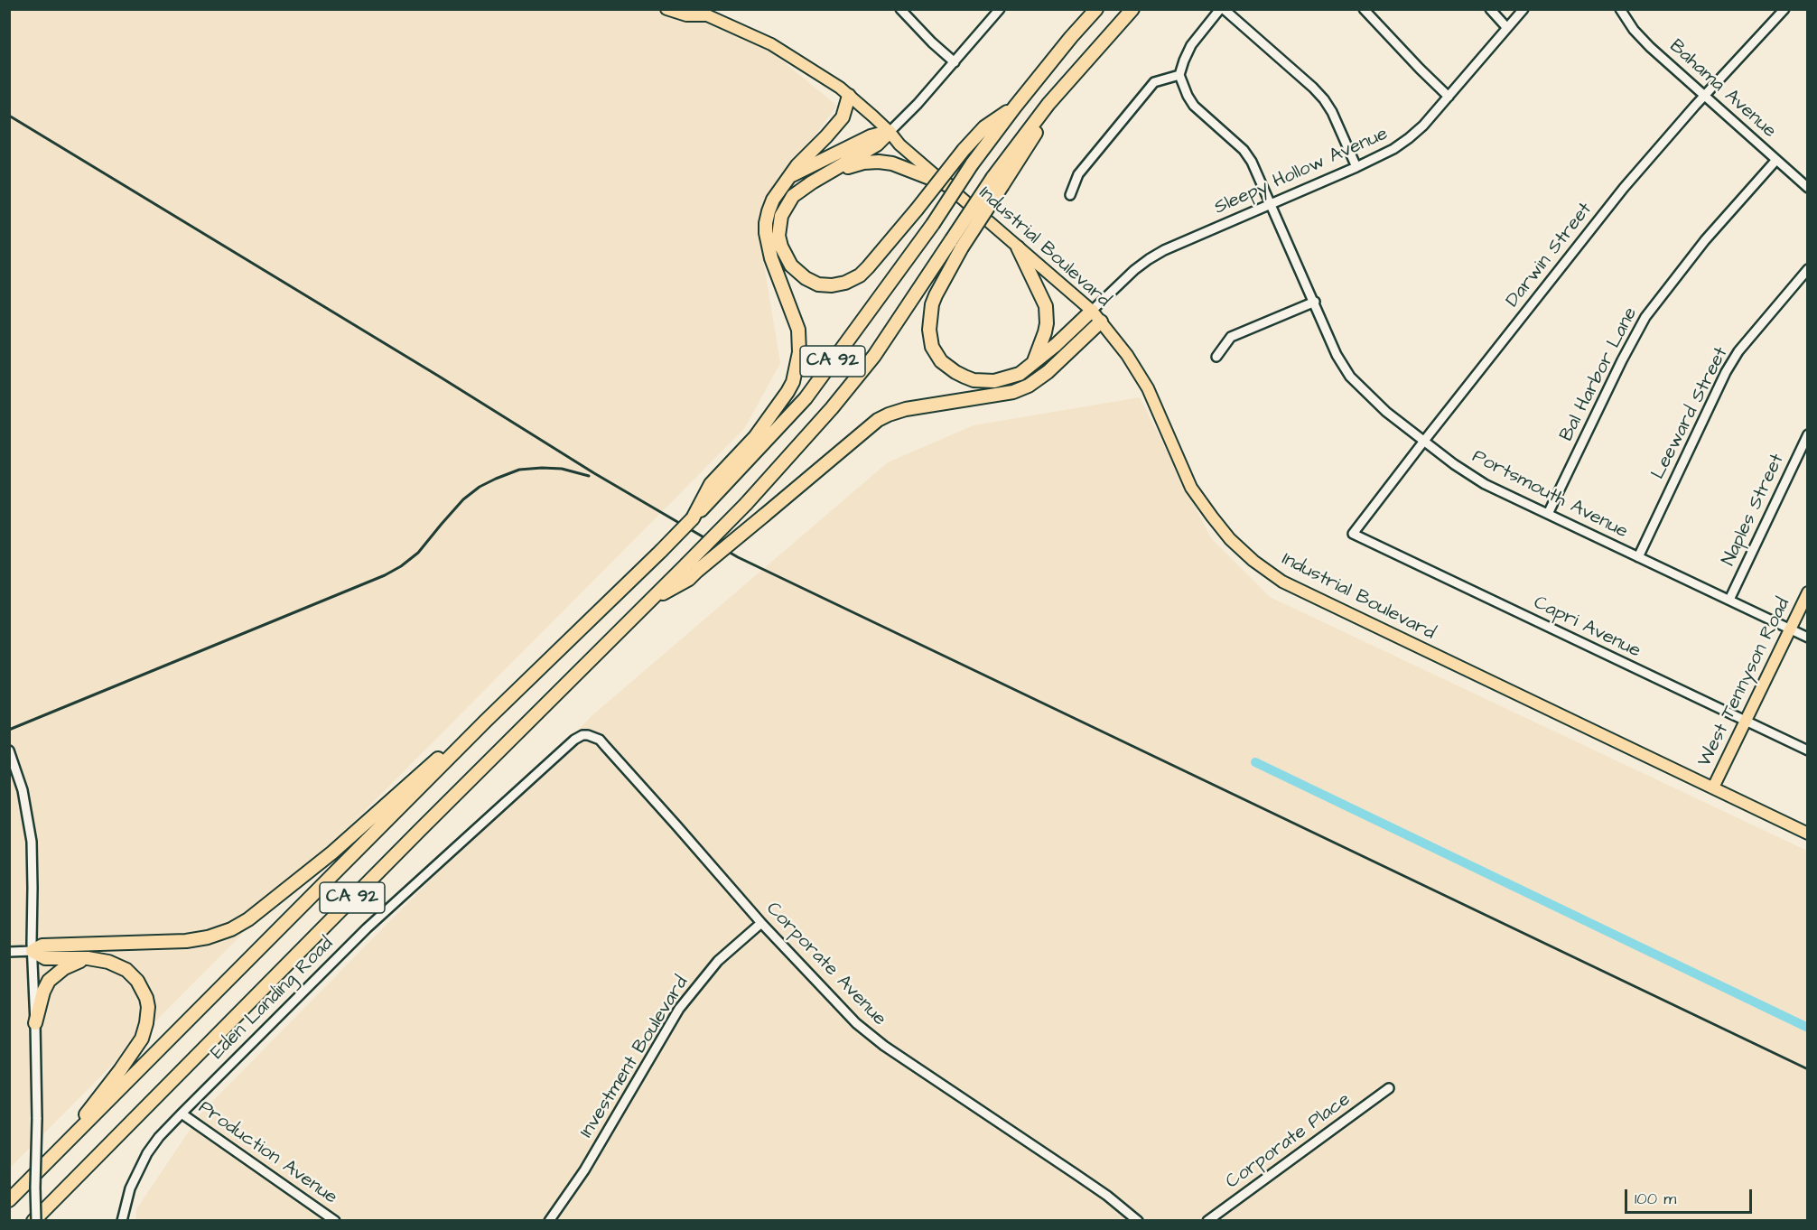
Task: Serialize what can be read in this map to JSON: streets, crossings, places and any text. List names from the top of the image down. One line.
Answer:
{"streets":{"highway":["CA 92"],"main road":["Industrial Boulevard","West Tennyson Road"],"street":["Bahama Avenue","Sleepy Hollow Avenue","Darwin Street","Bal Harbor Lane","Leeward Street","Portsmouth Avenue","Naples Street","Capri Avenue","Corporate Avenue","Eden Landing Road","Investment Boulevard","Corporate Place","Production Avenue"]},"crossings":[["Bahama Avenue","Darwin Street"],["Bahama Avenue","Bal Harbor Lane"],["Sleepy Hollow Avenue","Industrial Boulevard"],["Sleepy Hollow Avenue","Portsmouth Avenue"],["Industrial Boulevard","West Tennyson Road"],["Darwin Street","Portsmouth Avenue"],["Darwin Street","Capri Avenue"],["Bal Harbor Lane","Portsmouth Avenue"],["Leeward Street","Portsmouth Avenue"],["Portsmouth Avenue","Naples Street"],["Portsmouth Avenue","West Tennyson Road"],["Capri Avenue","West Tennyson Road"],["Corporate Avenue","Eden Landing Road"],["Corporate Avenue","Investment Boulevard"],["Eden Landing Road","Production Avenue"]],"scale_bar":"100 m"}
